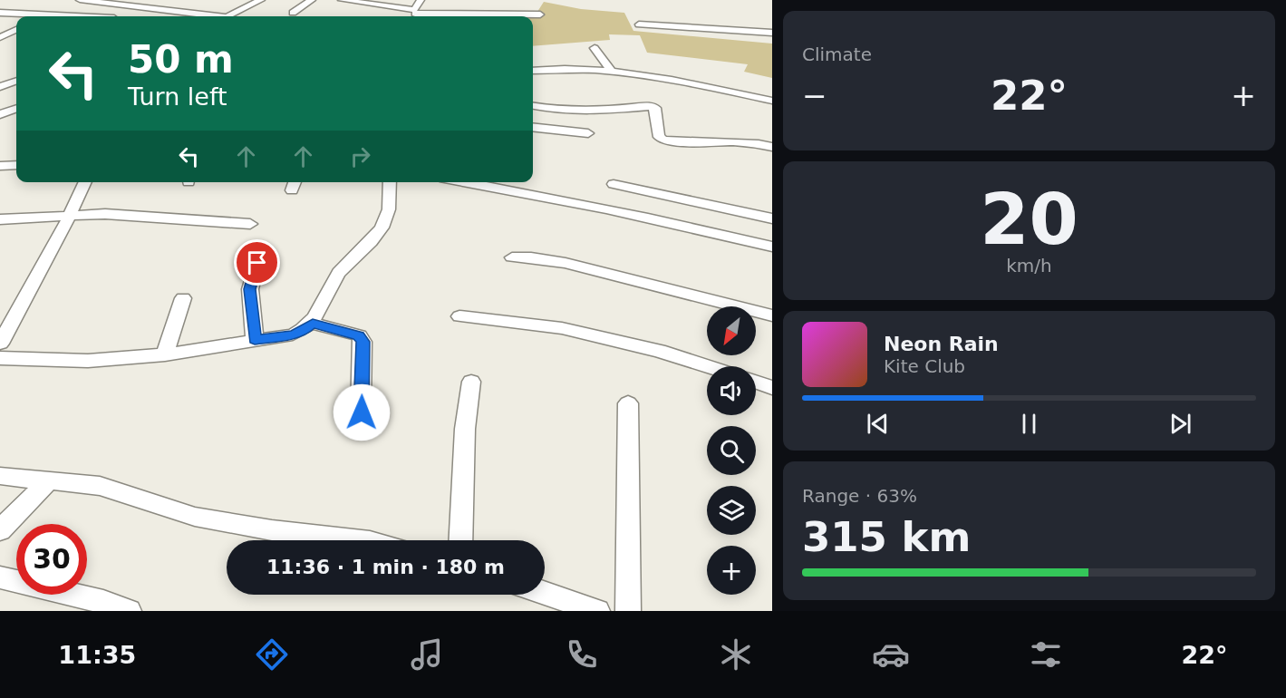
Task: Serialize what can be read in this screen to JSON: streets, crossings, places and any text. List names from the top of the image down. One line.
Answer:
{"north":"bottom left","page":{"tile":["Climate",["20","km/h"],["Range · 63%","315 km"]],"turn":["50 m","Turn left"],"heat":["−","22°","+"],"map_buttons":"+","song":["Neon Rain","Kite Club"],"limit":"30","trip":"11:36 · 1 min · 180 m","tabs":["11:35","22°"]}}
